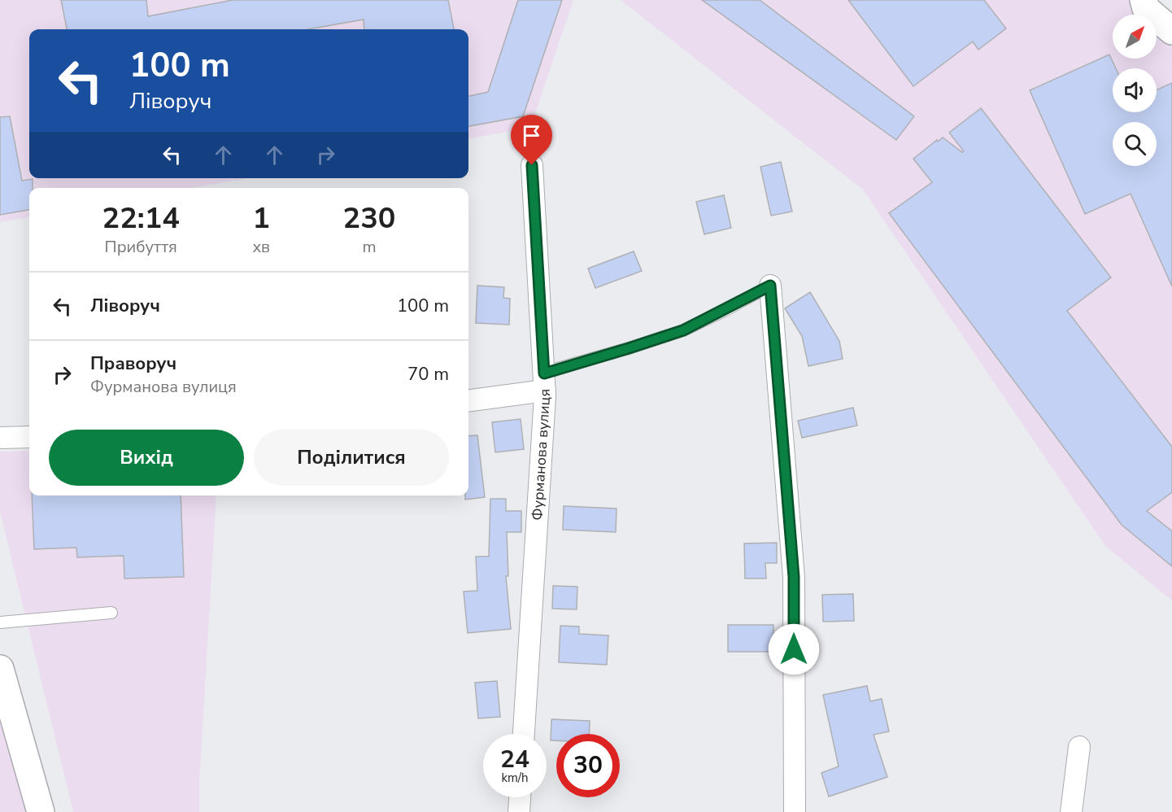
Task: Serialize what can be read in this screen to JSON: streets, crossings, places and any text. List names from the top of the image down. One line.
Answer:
{"streets":{"street":["Фурманова вулиця"]},"north":"top right","page":{"turn":["100 m","Ліворуч"],"eta":["22:14","Прибуття","1","хв","230","m"],"list":[{"name":"Ліворуч","value":"100 m"},{"name":"Праворуч","note":"Фурманова вулиця","value":"70 m"}],"buttons":["Вихід","Поділитися"],"speed":"24 km/h","limit":"30"}}
